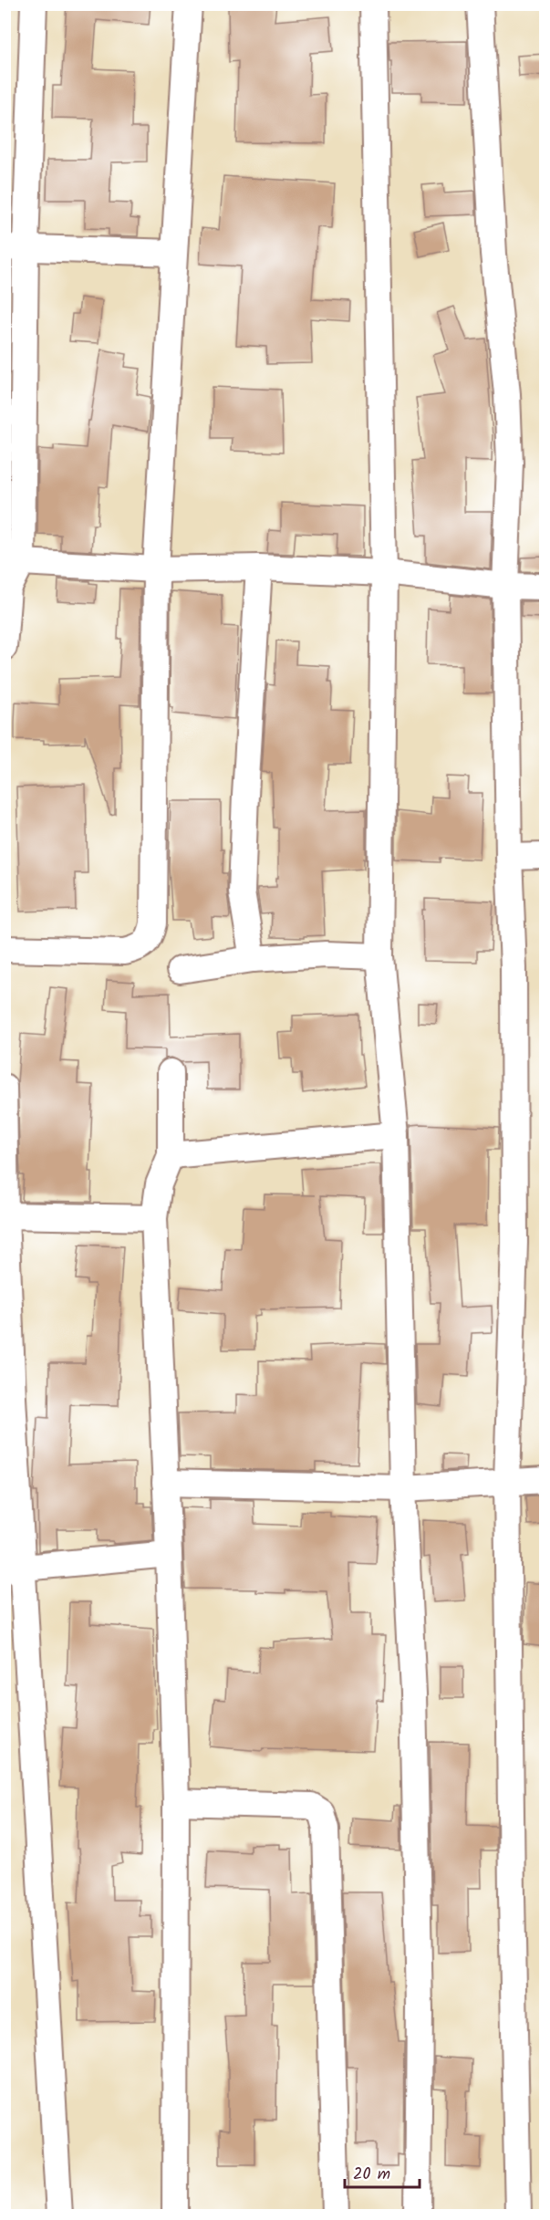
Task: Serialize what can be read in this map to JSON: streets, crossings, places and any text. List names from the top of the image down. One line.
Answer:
{"scale_bar":"20 m"}
